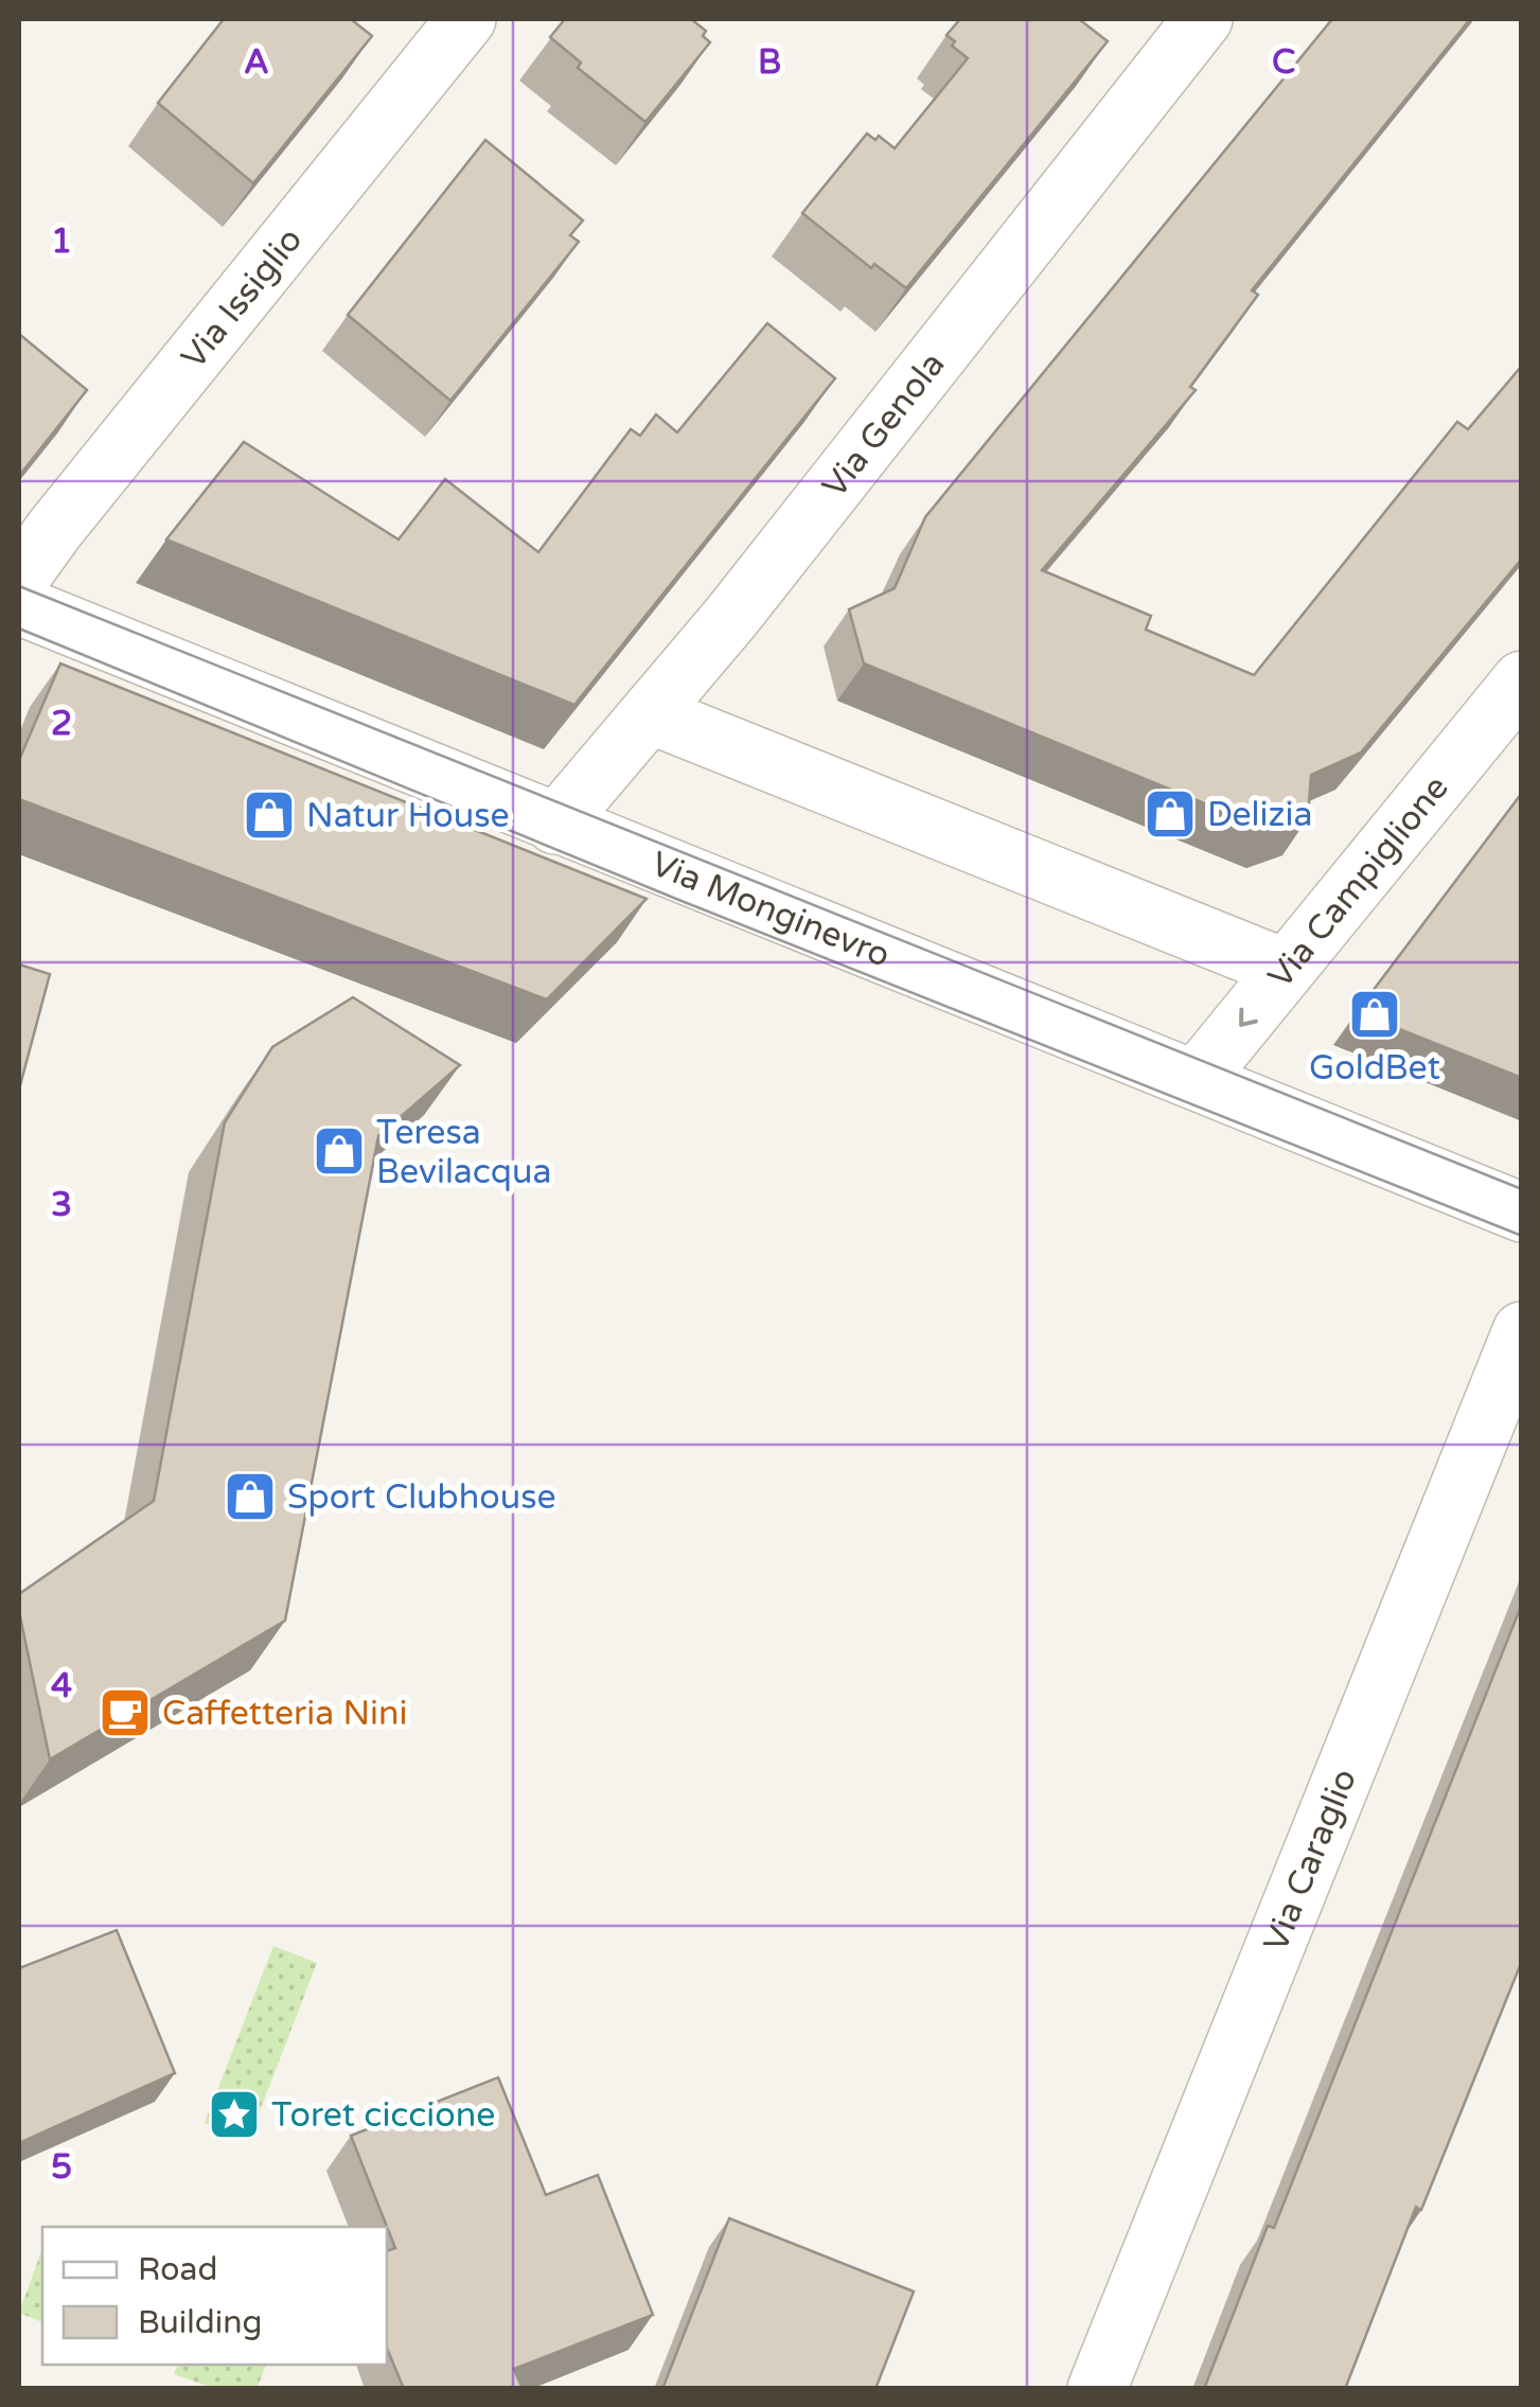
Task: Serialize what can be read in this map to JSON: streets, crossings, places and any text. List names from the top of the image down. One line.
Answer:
{"streets":{"street":["Via Issiglio","Via Genola","Via Campiglione","Via Monginevro","Via Caraglio"]},"crossings":[["Via Genola","Via Monginevro"],["Via Campiglione","Via Monginevro"]],"places":{"shop":["Delizia","Natur House","GoldBet","Teresa Bevilacqua","Sport Clubhouse"],"cafe":["Caffetteria Nini"],"place":["Toret ciccione"]},"legend":["Road","Building"],"grid":{"columns":["A","B","C"],"rows":["1","2","3","4","5"]}}
